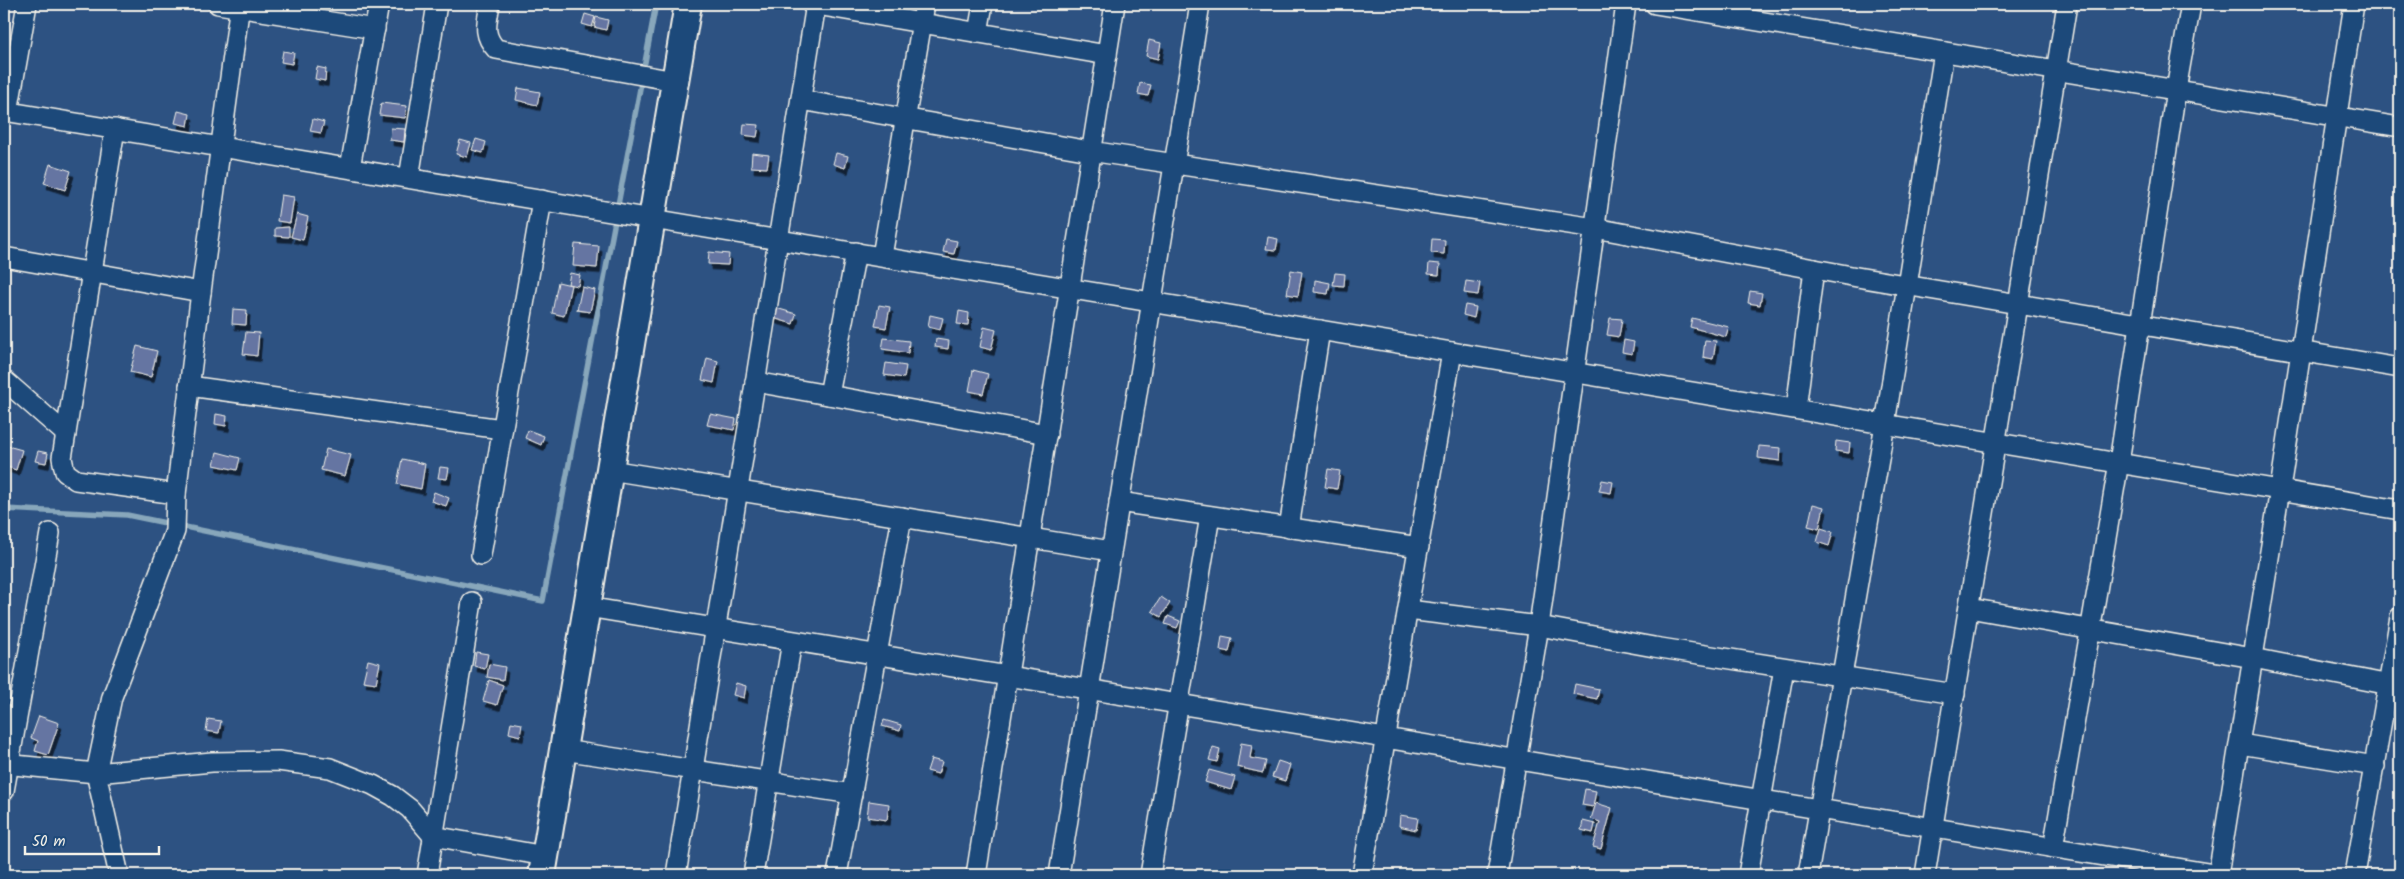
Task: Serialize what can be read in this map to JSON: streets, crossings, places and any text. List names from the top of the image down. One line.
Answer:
{"scale_bar":"50 m"}
